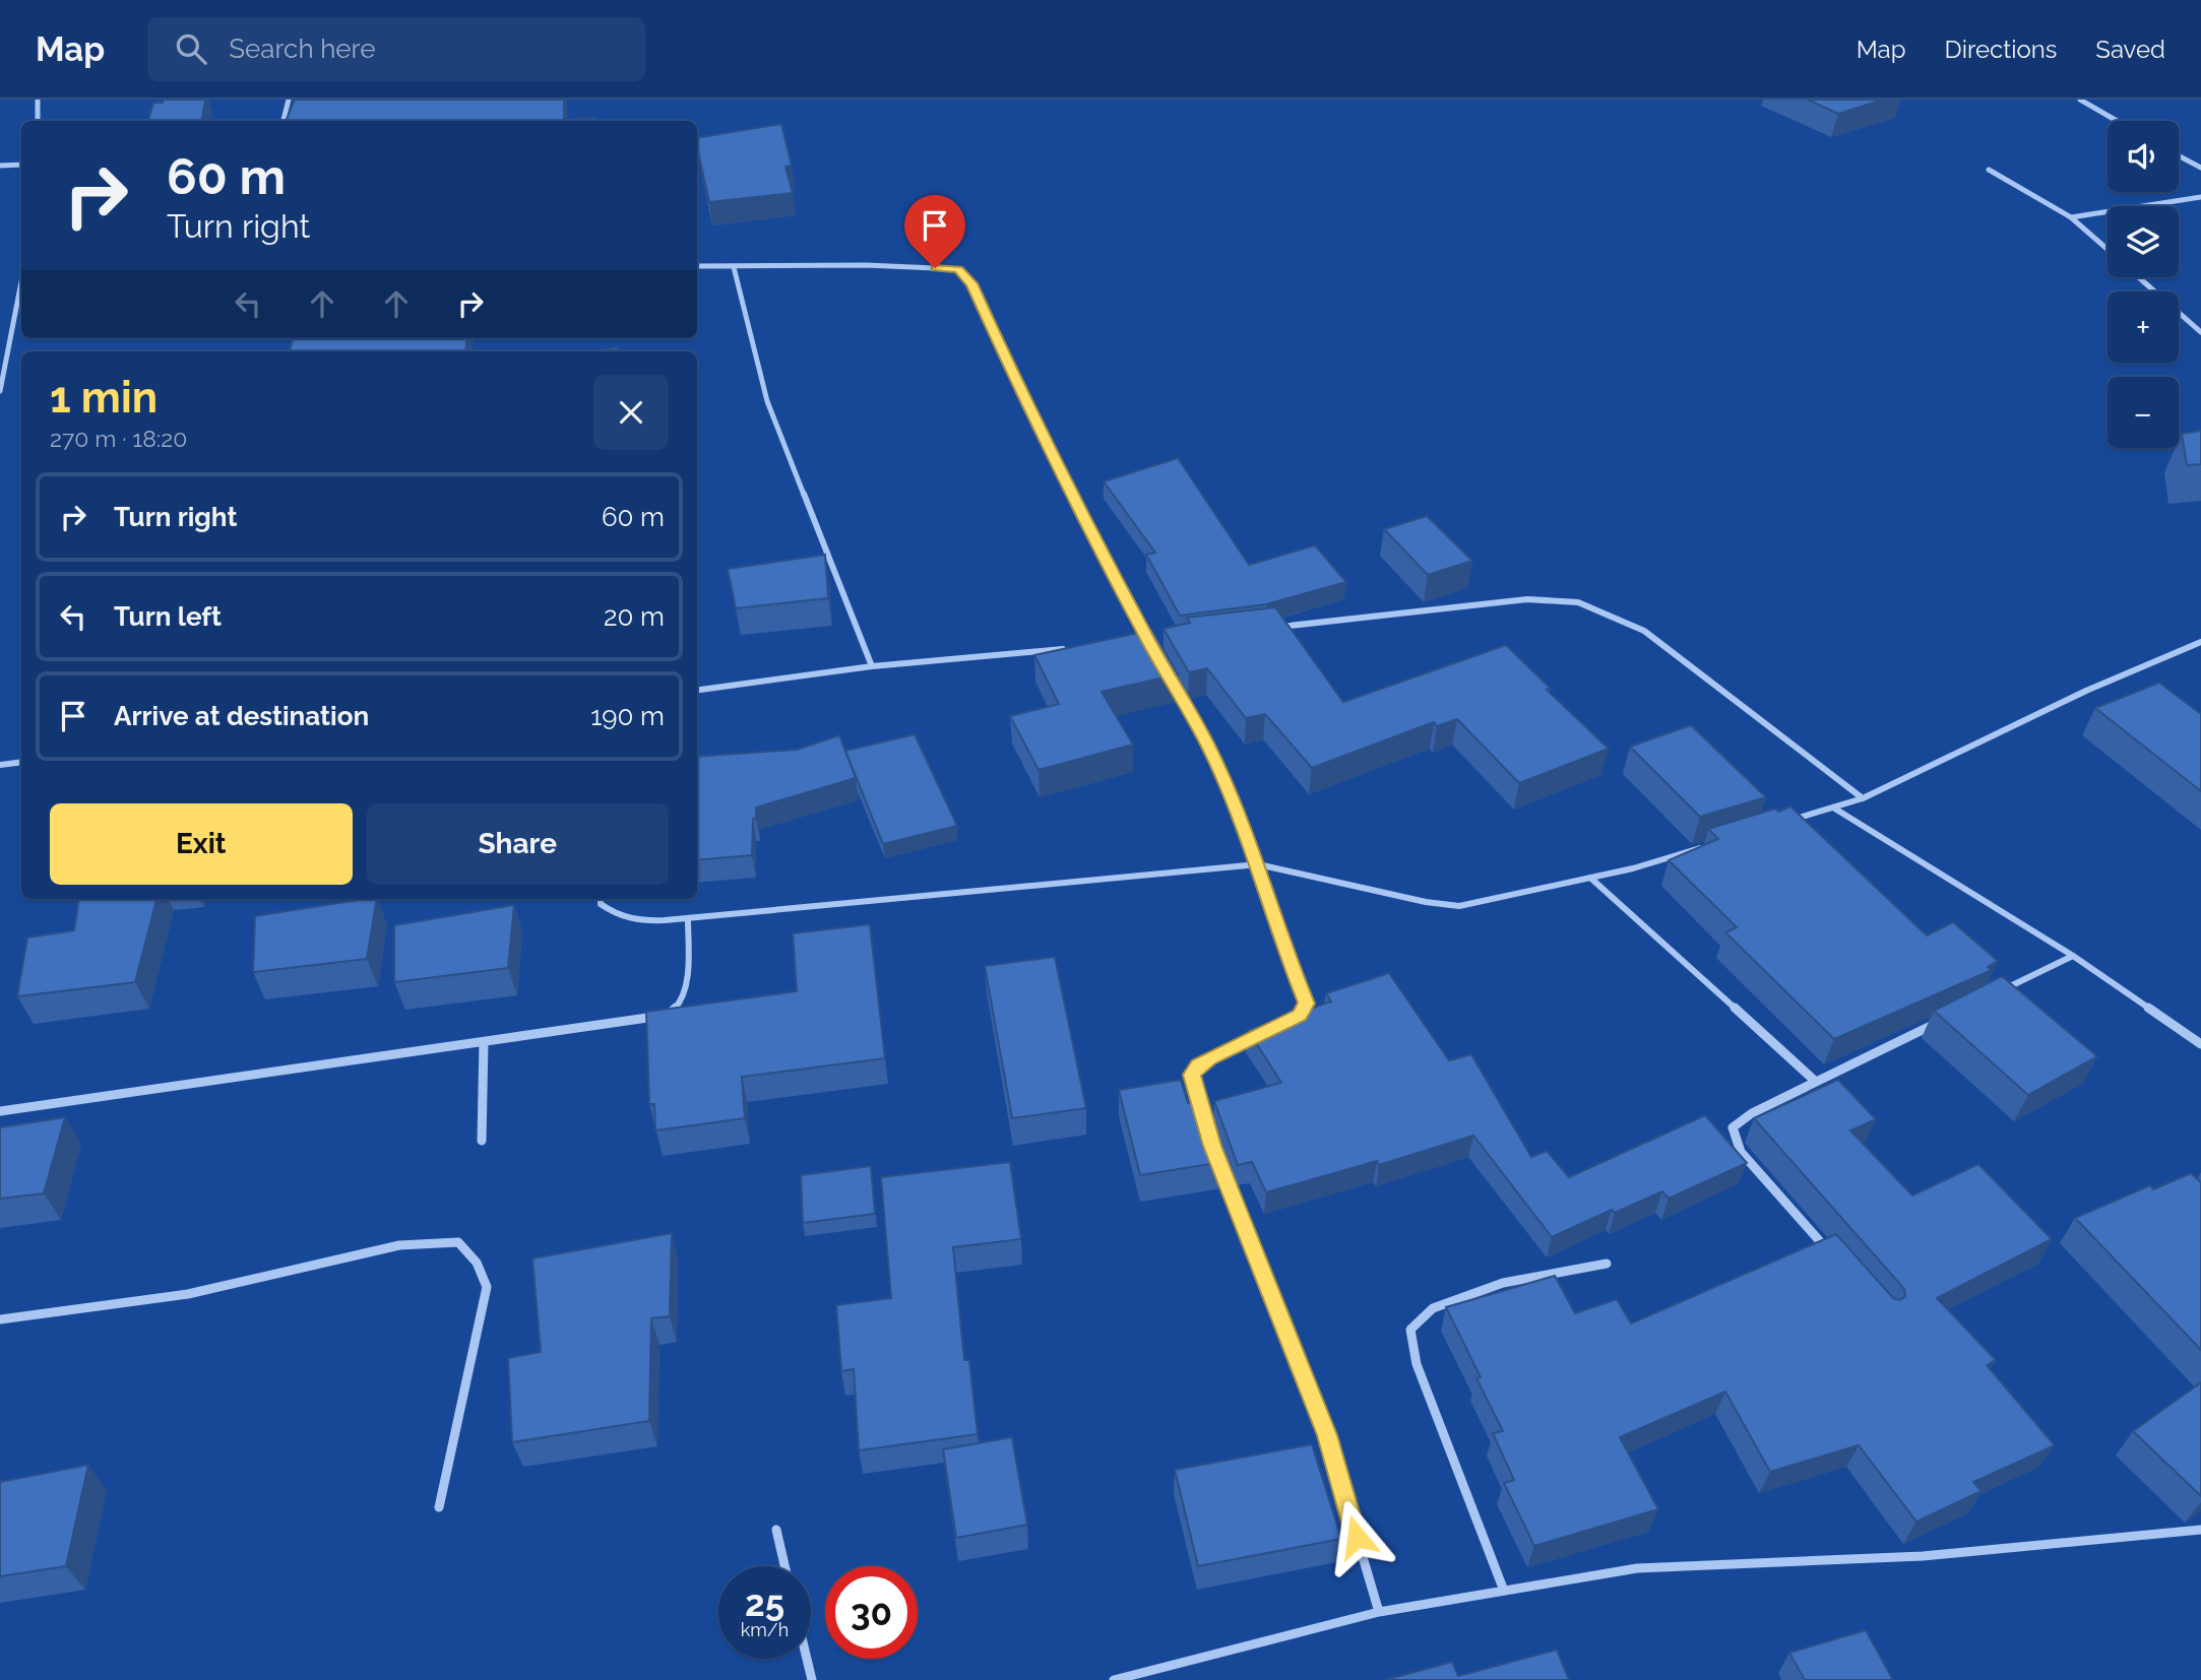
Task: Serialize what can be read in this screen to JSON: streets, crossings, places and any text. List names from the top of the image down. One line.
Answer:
{"page":{"header":"Map","search":"Search here","nav":["Map","Directions","Saved"],"map_buttons":["+","−"],"turn":["60 m","Turn right"],"heading":["1 min","270 m · 18:20"],"list":[{"name":"Turn right","value":"60 m"},{"name":"Turn left","value":"20 m"},{"name":"Arrive at destination","value":"190 m"}],"buttons":["Exit","Share"],"speed":"25 km/h","limit":"30"}}
